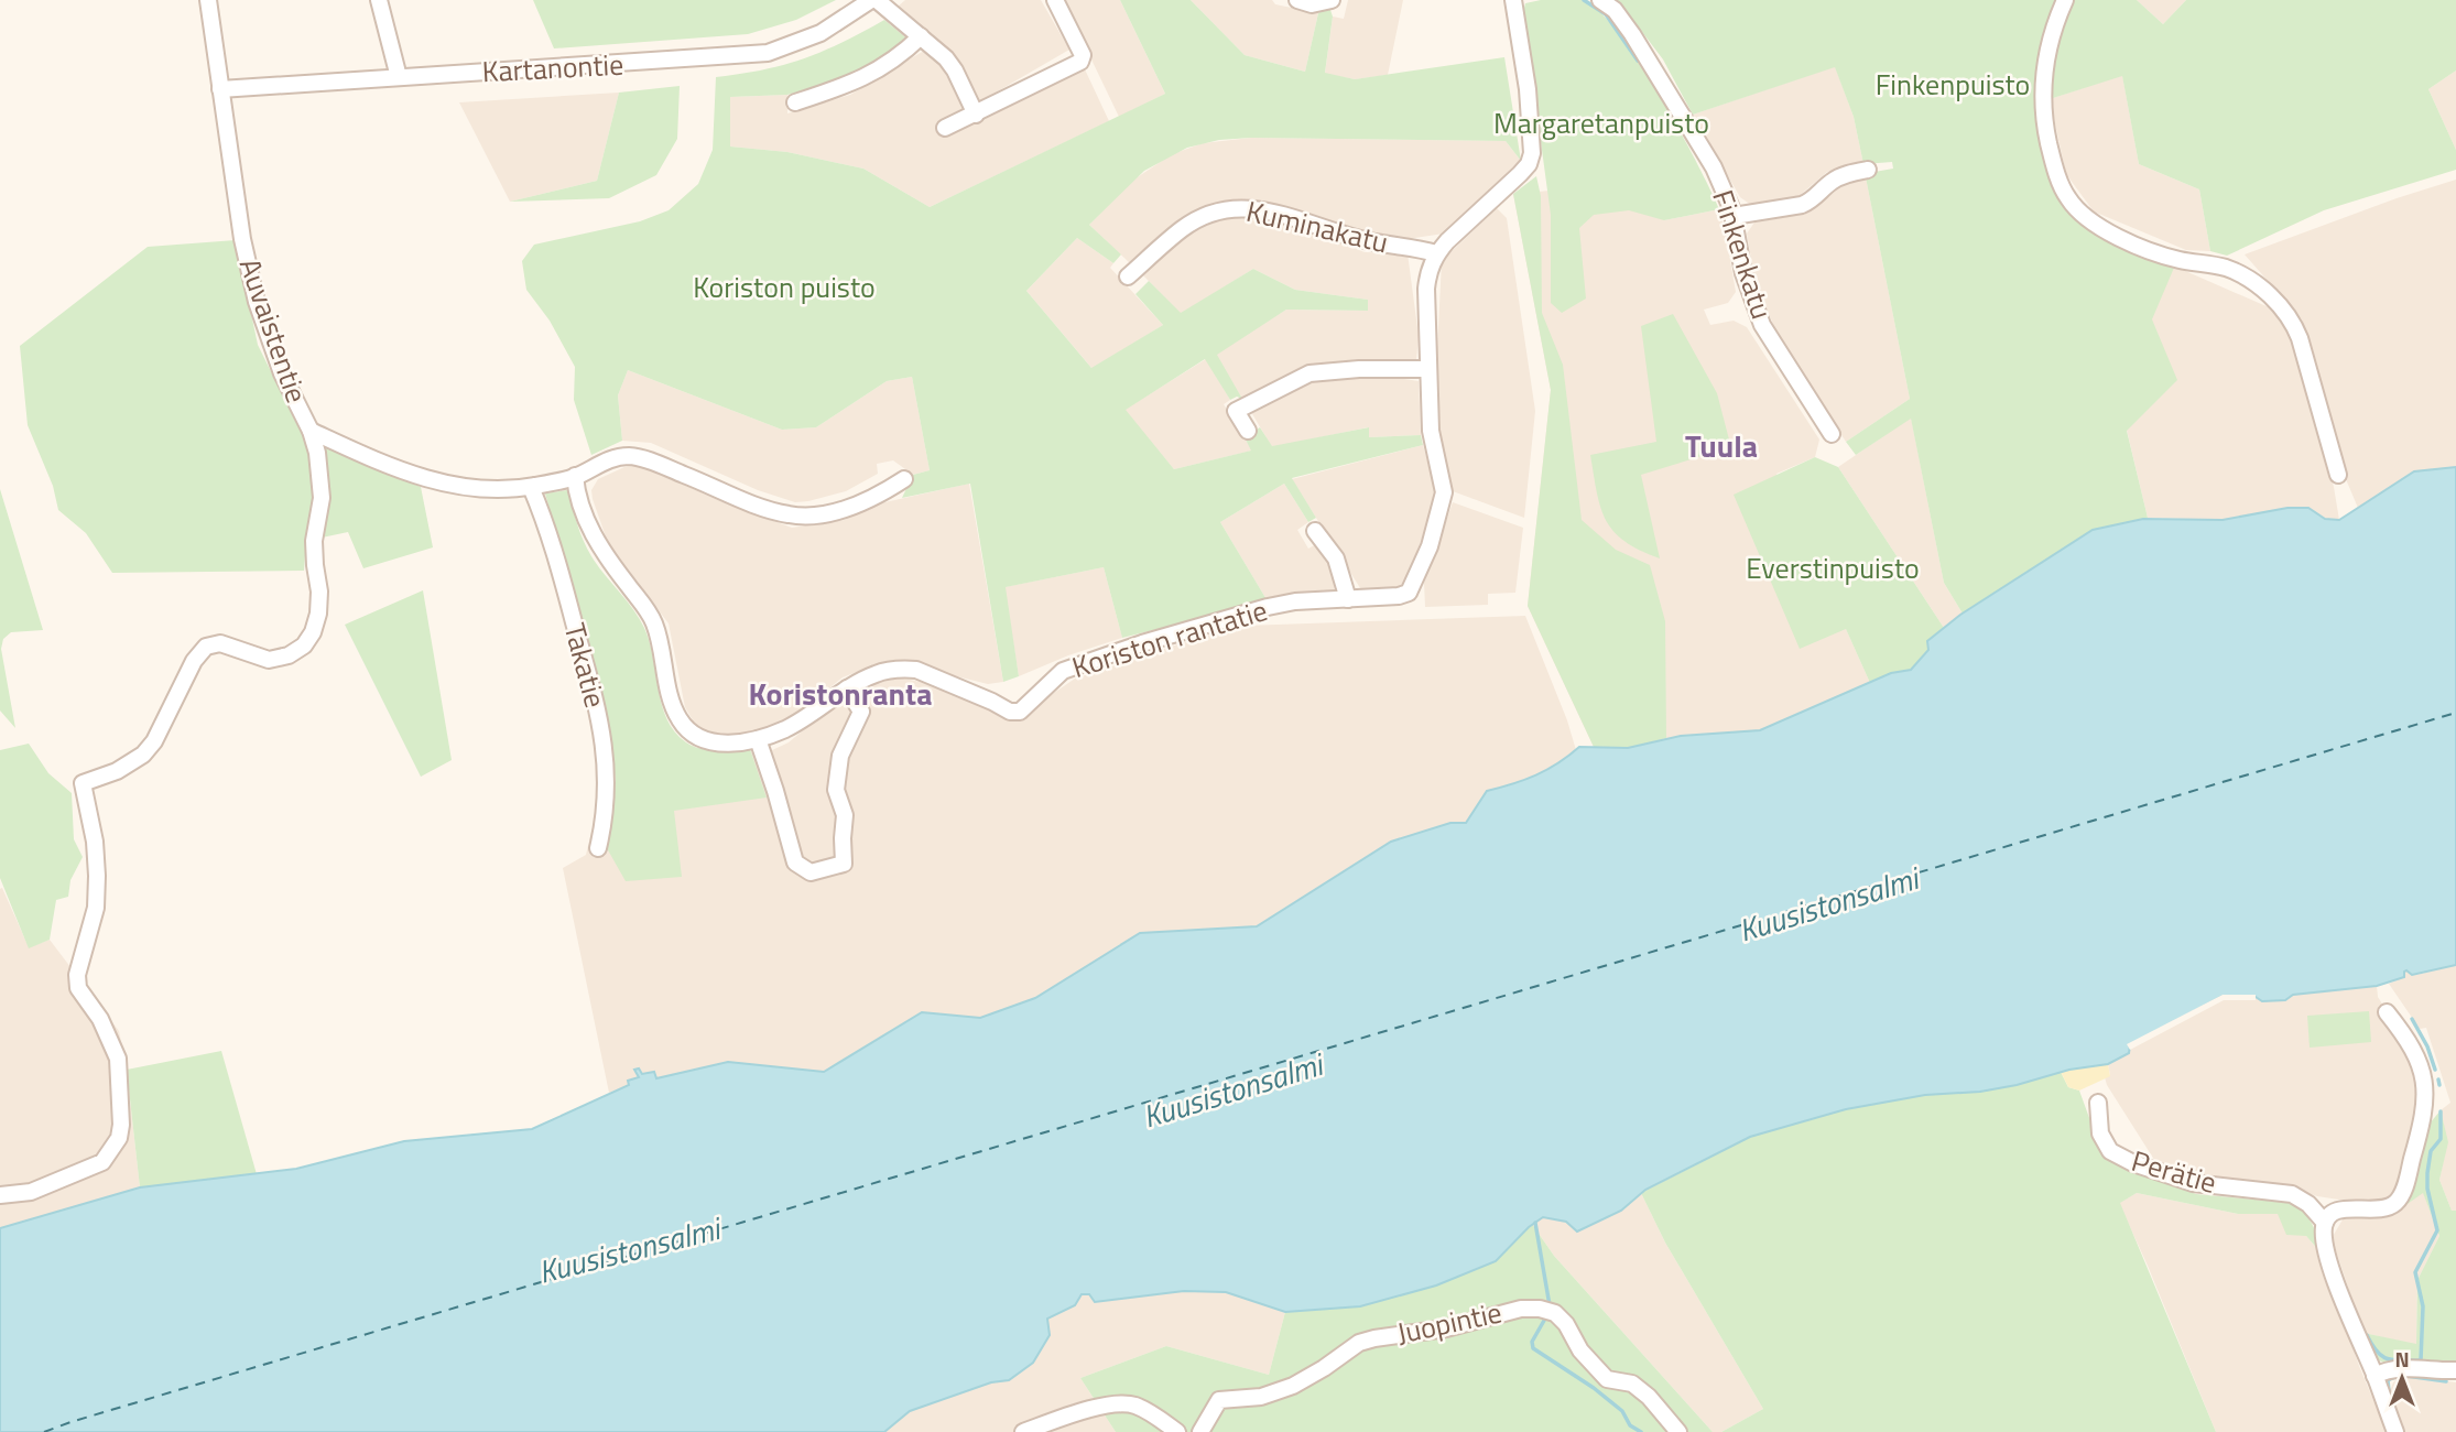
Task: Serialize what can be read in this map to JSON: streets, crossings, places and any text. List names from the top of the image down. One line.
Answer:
{"streets":{"street":["Kartanontie","Kuminakatu","Finkenkatu","Auvaistentie","Koriston rantatie","Takatie","Perätie","Juopintie"]},"crossings":[["Kartanontie","Auvaistentie"],["Kuminakatu","Koriston rantatie"],["Auvaistentie","Koriston rantatie"],["Auvaistentie","Takatie"]],"districts":["Tuula","Koristonranta"],"water":["Kuusistonsalmi"],"parks":["Finkenpuisto","Margaretanpuisto","Koriston puisto","Everstinpuisto"],"north":"top"}
